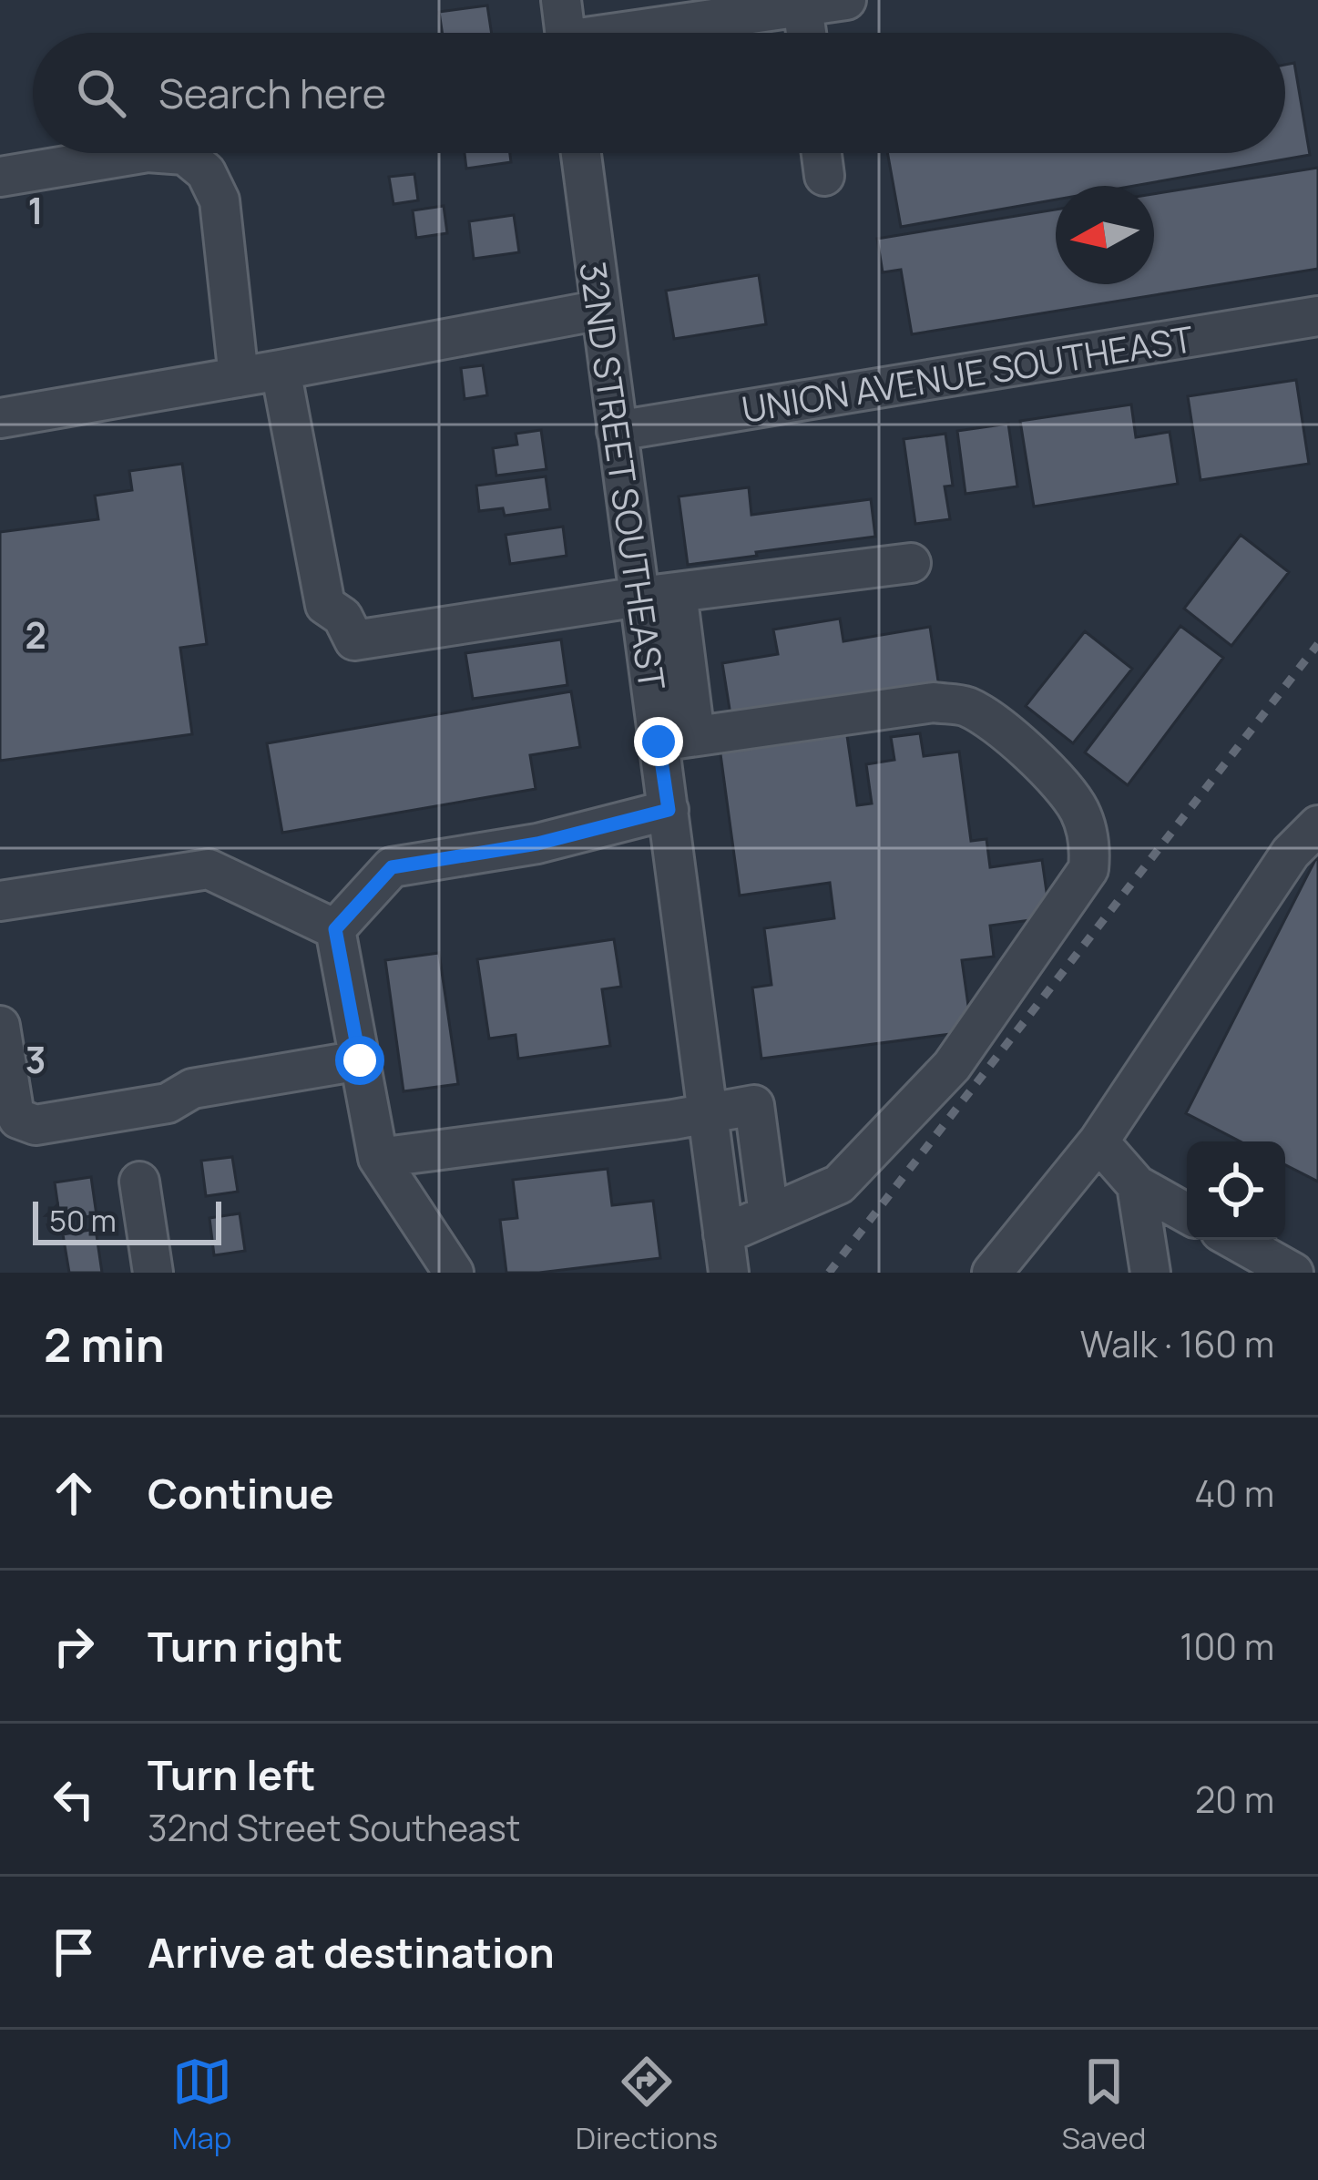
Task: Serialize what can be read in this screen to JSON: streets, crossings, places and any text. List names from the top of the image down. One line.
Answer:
{"streets":{"street":["UNION AVENUE SOUTHEAST","32ND STREET SOUTHEAST"]},"crossings":[["UNION AVENUE SOUTHEAST","32ND STREET SOUTHEAST"]],"scale_bar":"50 m","north":"left","page":{"search":"Search here","scale":"50 m","heading":["2 min","Walk · 160 m"],"list":[["Continue","40 m"],["Turn right","100 m"],["Turn left","32nd Street Southeast","20 m"],"Arrive at destination"],"nav":["Map","Directions","Saved"]},"grid":{"rows":["1","2","3"]}}
